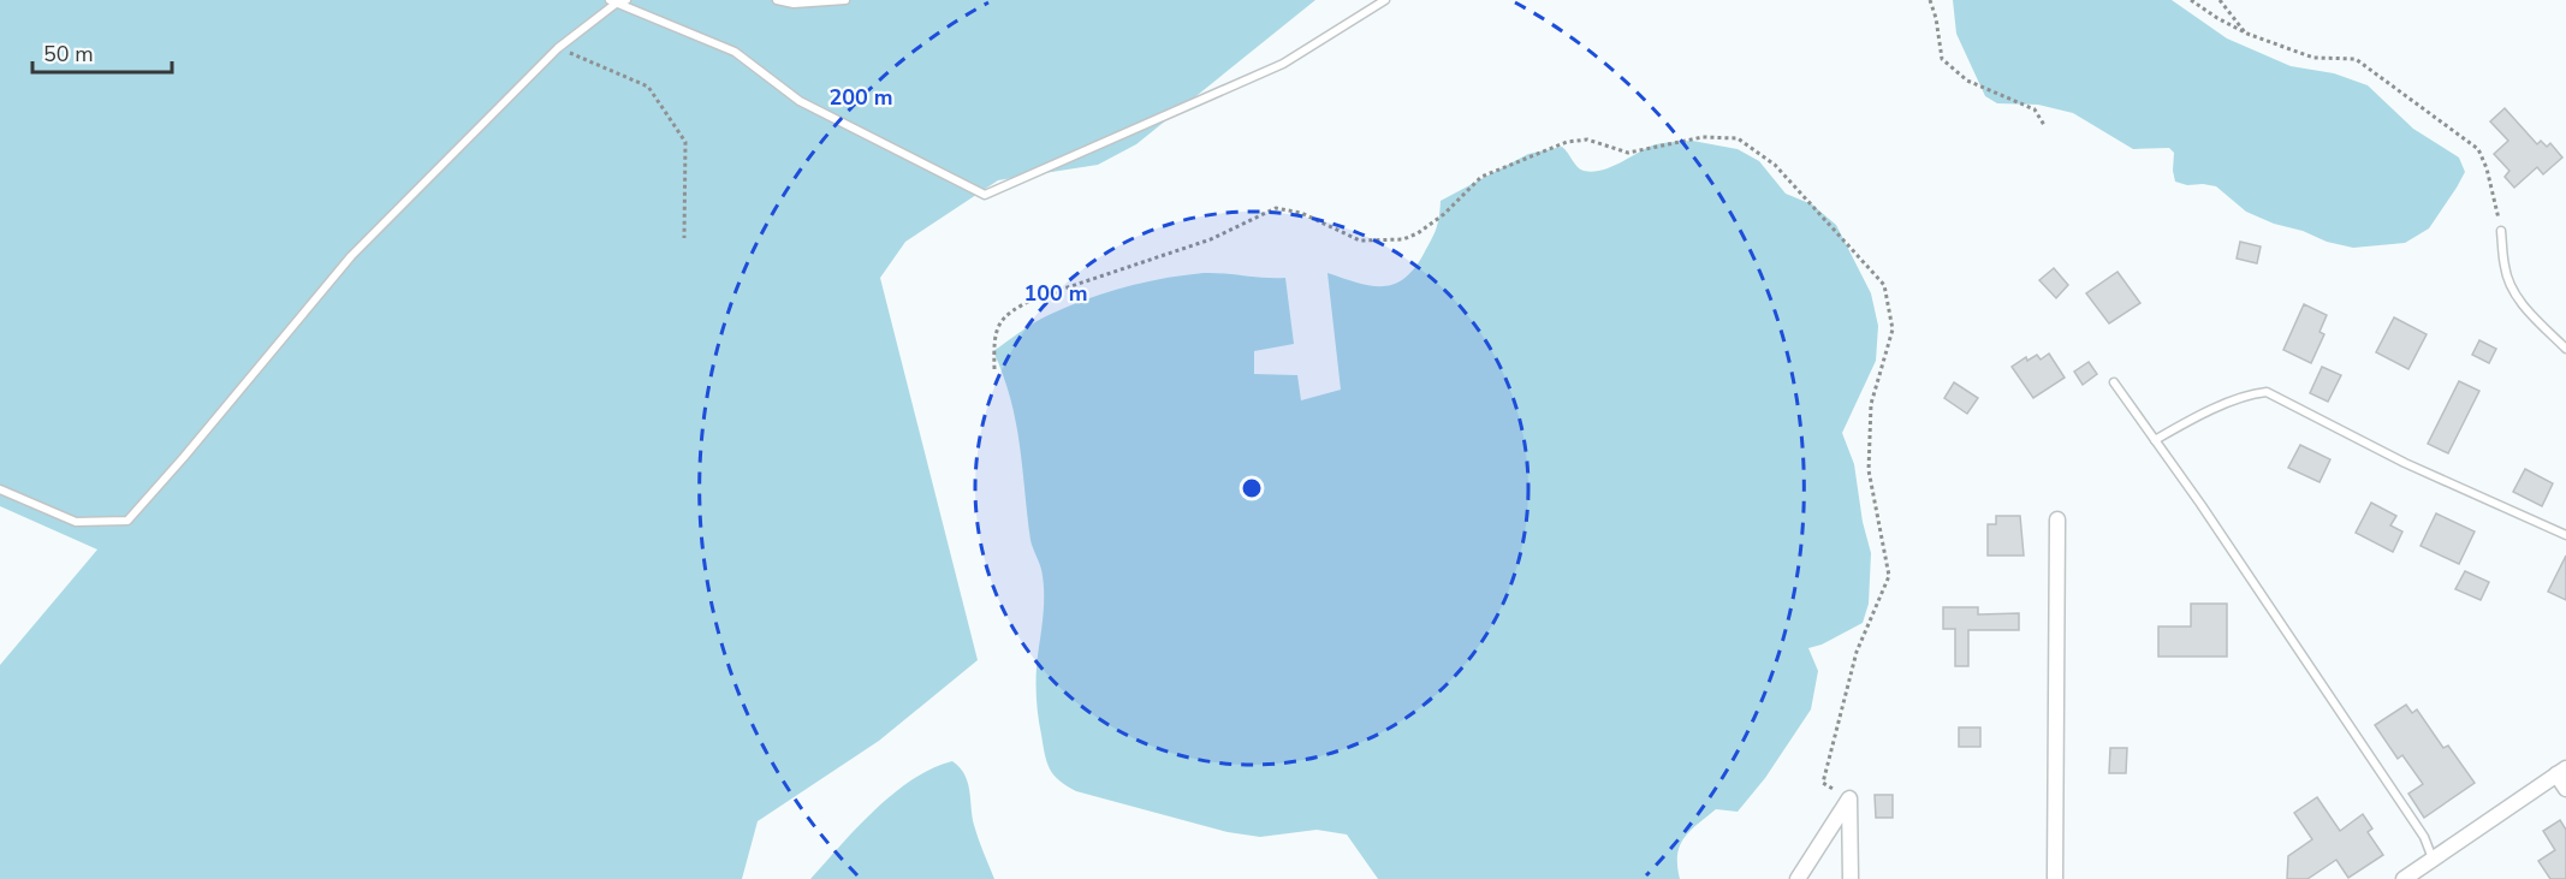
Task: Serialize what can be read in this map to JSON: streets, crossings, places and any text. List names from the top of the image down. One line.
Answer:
{"scale_bar":"50 m","rings":["200 m","100 m"]}
